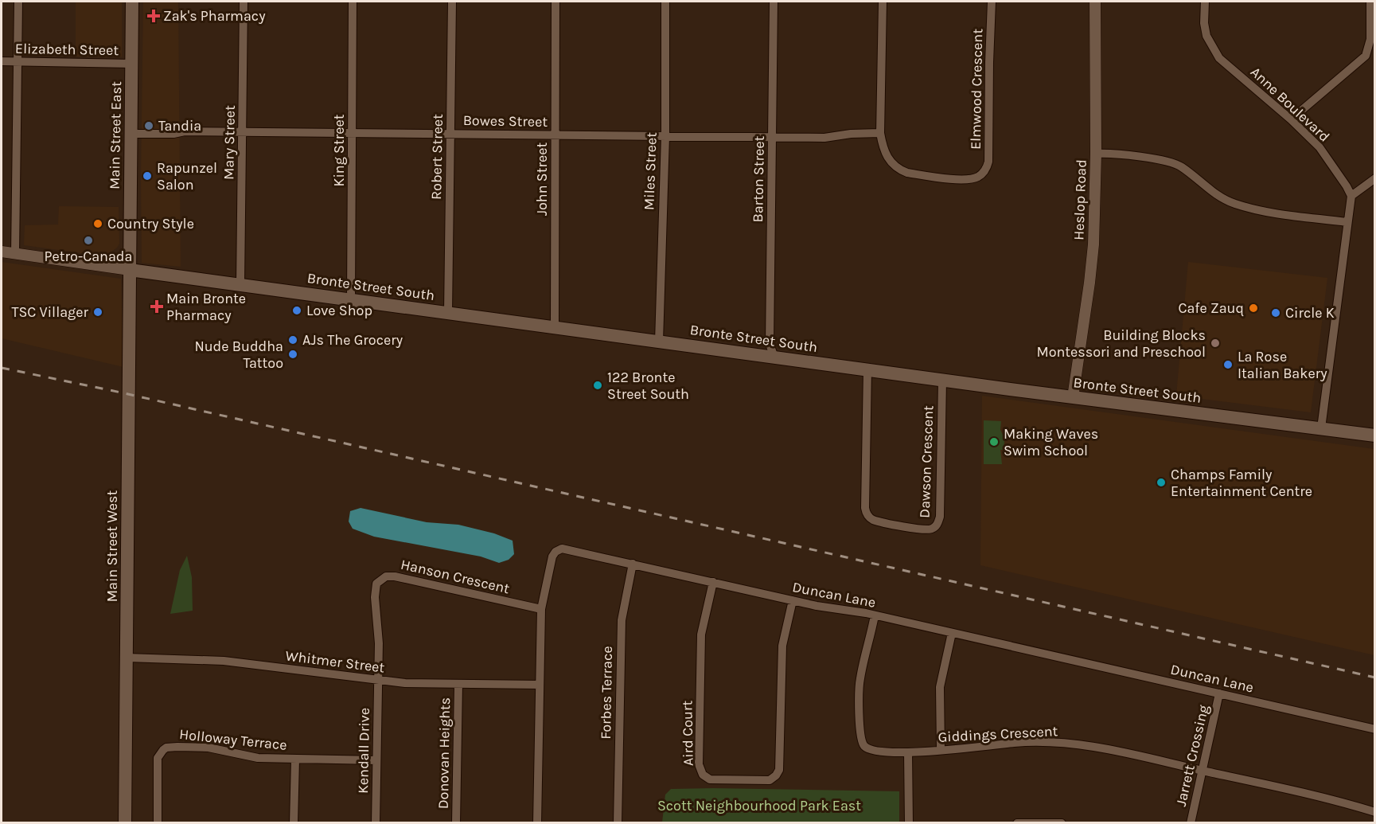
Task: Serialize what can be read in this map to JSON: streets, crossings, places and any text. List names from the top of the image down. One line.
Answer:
{"streets":{"main road":["Main Street East","Bronte Street South","Main Street West"],"street":["Elizabeth Street","Elmwood Crescent","Anne Boulevard","Bowes Street","Mary Street","King Street","Robert Street","Miles Street","John Street","Barton Street","Heslop Road","Dawson Crescent","Hanson Crescent","Duncan Lane","Whitmer Street","Forbes Terrace","Aird Court","Giddings Crescent","Holloway Terrace","Kendall Drive","Donovan Heights","Jarrett Crossing"]},"crossings":[["Elizabeth Street","Main Street East"],["Elmwood Crescent","Bowes Street"],["Bowes Street","Main Street East"],["Bowes Street","Mary Street"],["Bowes Street","King Street"],["Bowes Street","Robert Street"],["Bowes Street","Miles Street"],["Bowes Street","John Street"],["Bowes Street","Barton Street"],["Main Street East","Bronte Street South"],["Main Street East","Main Street West"],["Mary Street","Bronte Street South"],["King Street","Bronte Street South"],["Robert Street","Bronte Street South"],["Miles Street","Bronte Street South"],["John Street","Bronte Street South"],["Barton Street","Bronte Street South"],["Heslop Road","Bronte Street South"],["Bronte Street South","Dawson Crescent"],["Bronte Street South","Main Street West"],["Main Street West","Whitmer Street"],["Hanson Crescent","Duncan Lane"],["Hanson Crescent","Whitmer Street"],["Hanson Crescent","Kendall Drive"],["Duncan Lane","Whitmer Street"],["Duncan Lane","Forbes Terrace"],["Duncan Lane","Aird Court"],["Duncan Lane","Giddings Crescent"],["Duncan Lane","Jarrett Crossing"],["Whitmer Street","Kendall Drive"],["Whitmer Street","Donovan Heights"],["Giddings Crescent","Jarrett Crossing"],["Holloway Terrace","Kendall Drive"]],"parks":["Scott Neighbourhood Park East"],"places":{"health":["Zak's Pharmacy","Main Bronte Pharmacy"],"other":["Tandia","Rapunzel Salon","Country Style","Petro-Canada","Cafe Zauq","Love Shop","TSC Villager","Circle K","AJs The Grocery","Building Blocks Montessori and Preschool","Nude Buddha Tattoo","La Rose Italian Bakery","122 Bronte Street South","Making Waves Swim School","Champs Family Entertainment Centre"]}}
